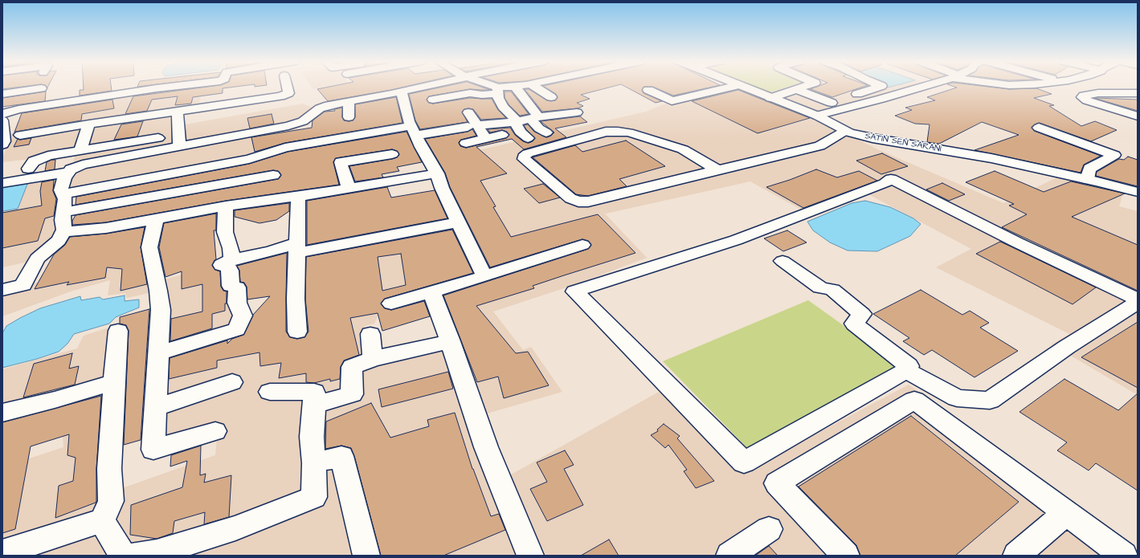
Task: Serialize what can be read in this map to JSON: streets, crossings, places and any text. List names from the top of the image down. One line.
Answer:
{"streets":{"street":["SATIN SEN SARANI"]}}
